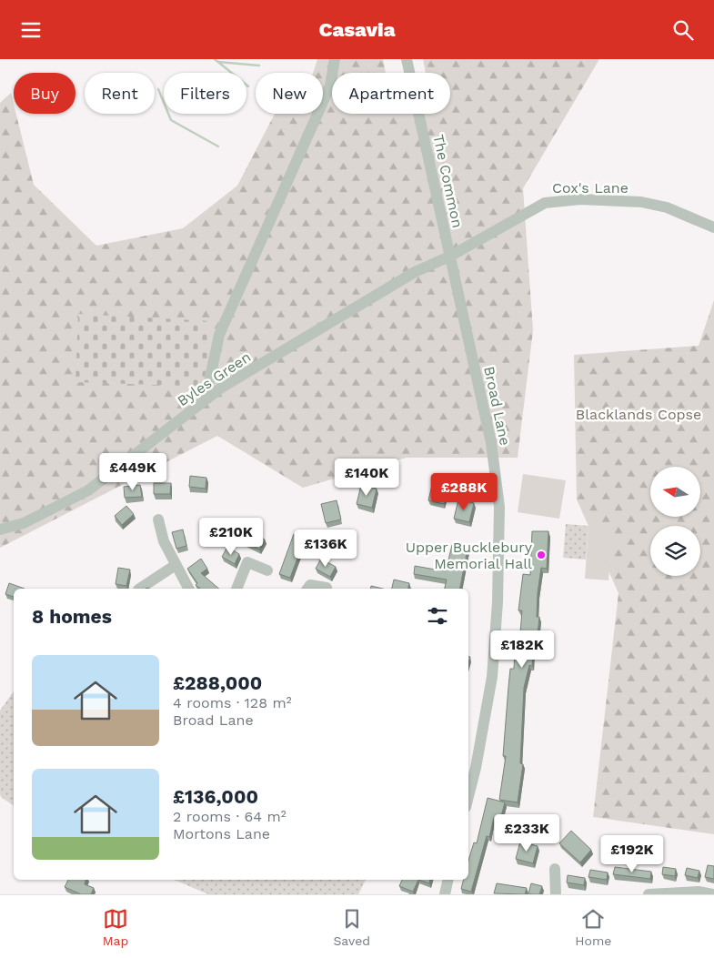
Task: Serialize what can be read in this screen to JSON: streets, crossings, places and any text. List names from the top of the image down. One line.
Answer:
{"streets":{"street":["The Common","Cox's Lane","Byles Green","Broad Lane"]},"crossings":[["The Common","Cox's Lane"],["The Common","Byles Green"],["The Common","Broad Lane"],["Cox's Lane","Byles Green"],["Cox's Lane","Broad Lane"],["Byles Green","Broad Lane"]],"parks":["Blacklands Copse"],"places":["Upper Bucklebury Memorial Hall"],"north":"left","page":{"header":"Casavia","chip":["Buy","Rent","Filters","New","Apartment"],"price":["£449K","£140K","£288K","£210K","£136K","£182K","£233K","£192K"],"heading":"8 homes","list":[{"name":"£288,000","note":"4 rooms · 128 m² · Broad Lane"},{"name":"£136,000","note":"2 rooms · 64 m² · Mortons Lane"}],"tabs":["Map","Saved","Home"]}}
